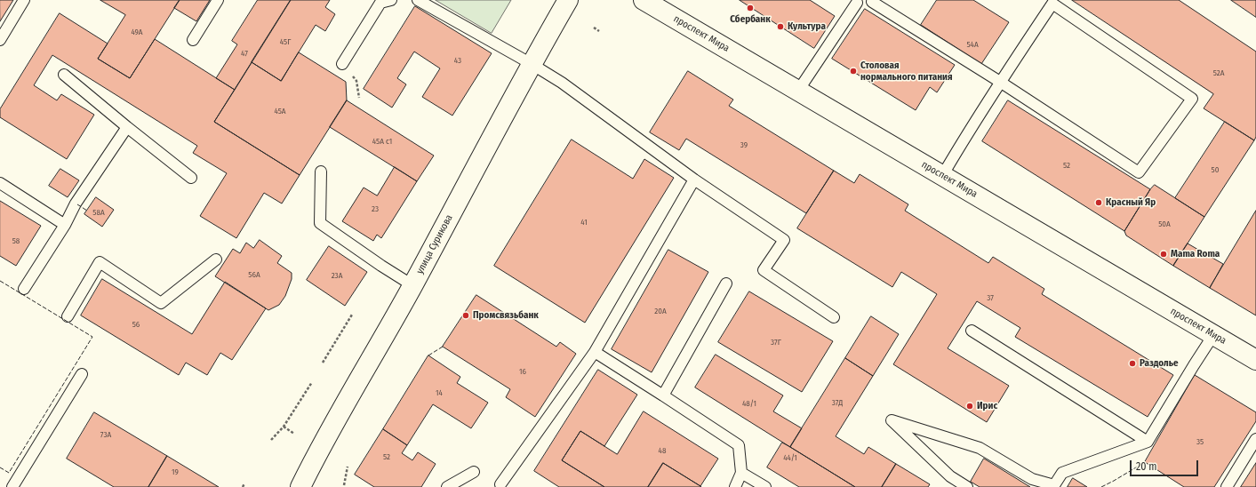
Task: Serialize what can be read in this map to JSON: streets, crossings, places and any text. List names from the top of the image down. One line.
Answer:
{"streets":{"main road":["проспект Мира","улица Сурикова"]},"places":["Сбербанк","Культура","Столовая нормального питания","Красный Яр","Mama Roma","Промсвязьбанк","Раздолье","Ирис"],"house_numbers":["49А","45Г","54А","47","43","52А","45А","45А с1","39","52","50","23","58А","41","50А","58","56А","23А","37","20А","56","37Г","16","14","37Д","48/1","73А","35","48","52","44/1","19"],"scale_bar":"20 m"}
